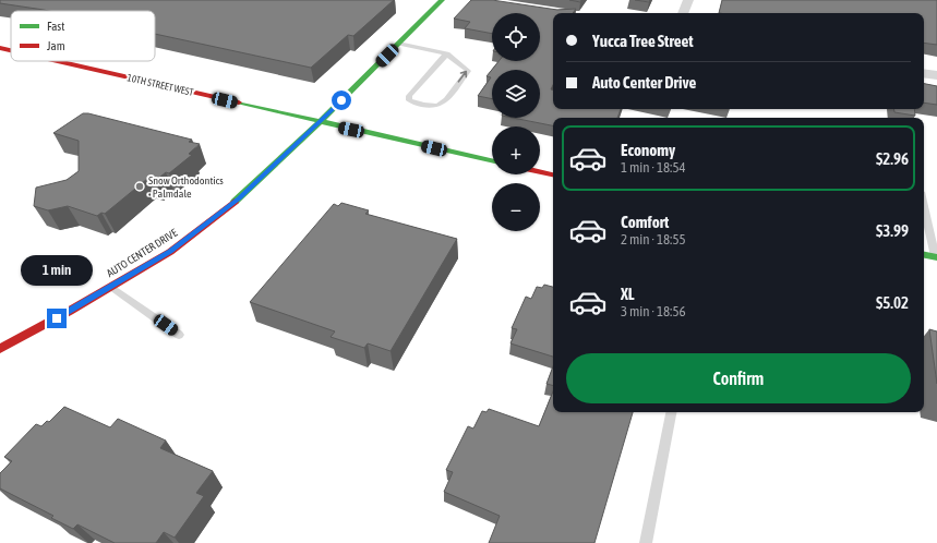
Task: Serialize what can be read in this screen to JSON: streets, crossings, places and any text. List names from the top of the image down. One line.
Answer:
{"streets":{"main road":["10TH STREET WEST","AUTO CENTER DRIVE"]},"crossings":[["10TH STREET WEST","AUTO CENTER DRIVE"]],"places":["Snow Orthodontics - Palmdale"],"legend":["Fast","Jam"],"page":{"map_buttons":["+","−"],"banner":["Yucca Tree Street","Auto Center Drive"],"list":[{"name":"Economy","note":"1 min · 18:54","value":"$2.96"},{"name":"Comfort","note":"2 min · 18:55","value":"$3.99"},{"name":"XL","note":"3 min · 18:56","value":"$5.02"}],"bubble":"1 min","buttons":"Confirm"}}
